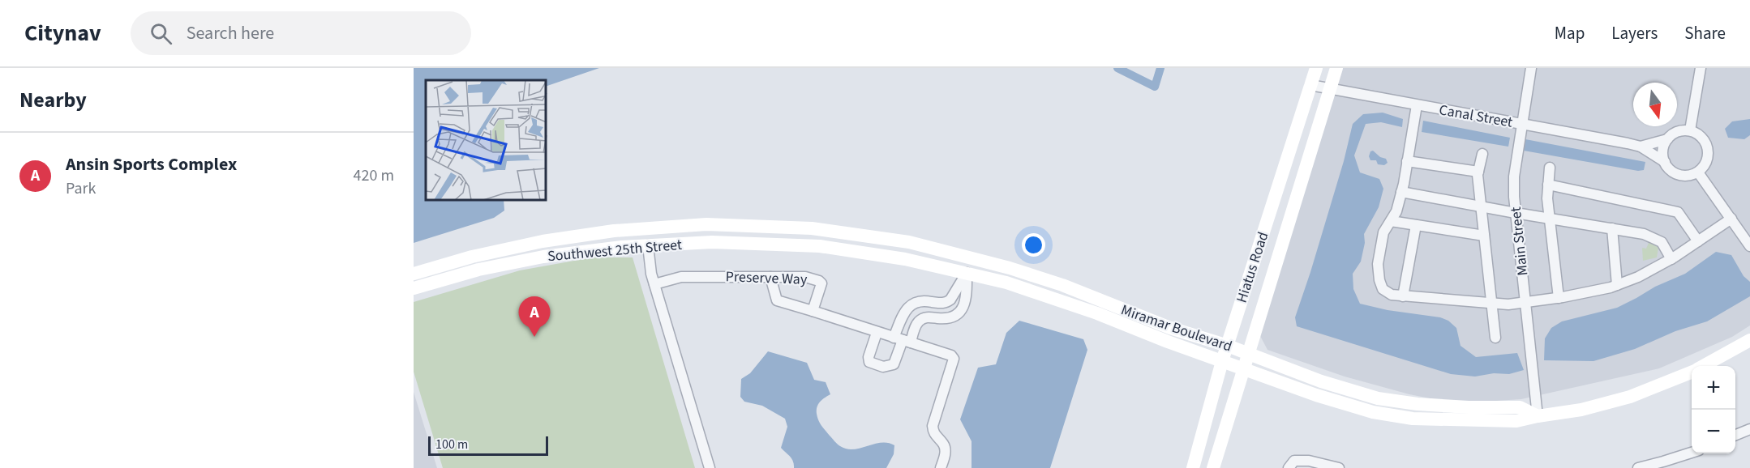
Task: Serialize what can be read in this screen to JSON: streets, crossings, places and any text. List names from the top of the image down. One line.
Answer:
{"streets":{"street":["Canal Street","Main Street","Southwest 25th Street","Hiatus Road","Preserve Way","Miramar Boulevard"]},"crossings":[["Canal Street","Main Street"],["Canal Street","Hiatus Road"],["Main Street","Miramar Boulevard"],["Southwest 25th Street","Miramar Boulevard"],["Hiatus Road","Miramar Boulevard"]],"scale_bar":"100 m","north":"bottom","page":{"header":"Citynav","search":"Search here","nav":["Map","Layers","Share"],"heading":"Nearby","list":[{"mark":"A","name":"Ansin Sports Complex","note":"Park","value":"420 m"}],"pins":"A","map_buttons":["+","−"],"scale":"100 m"}}
